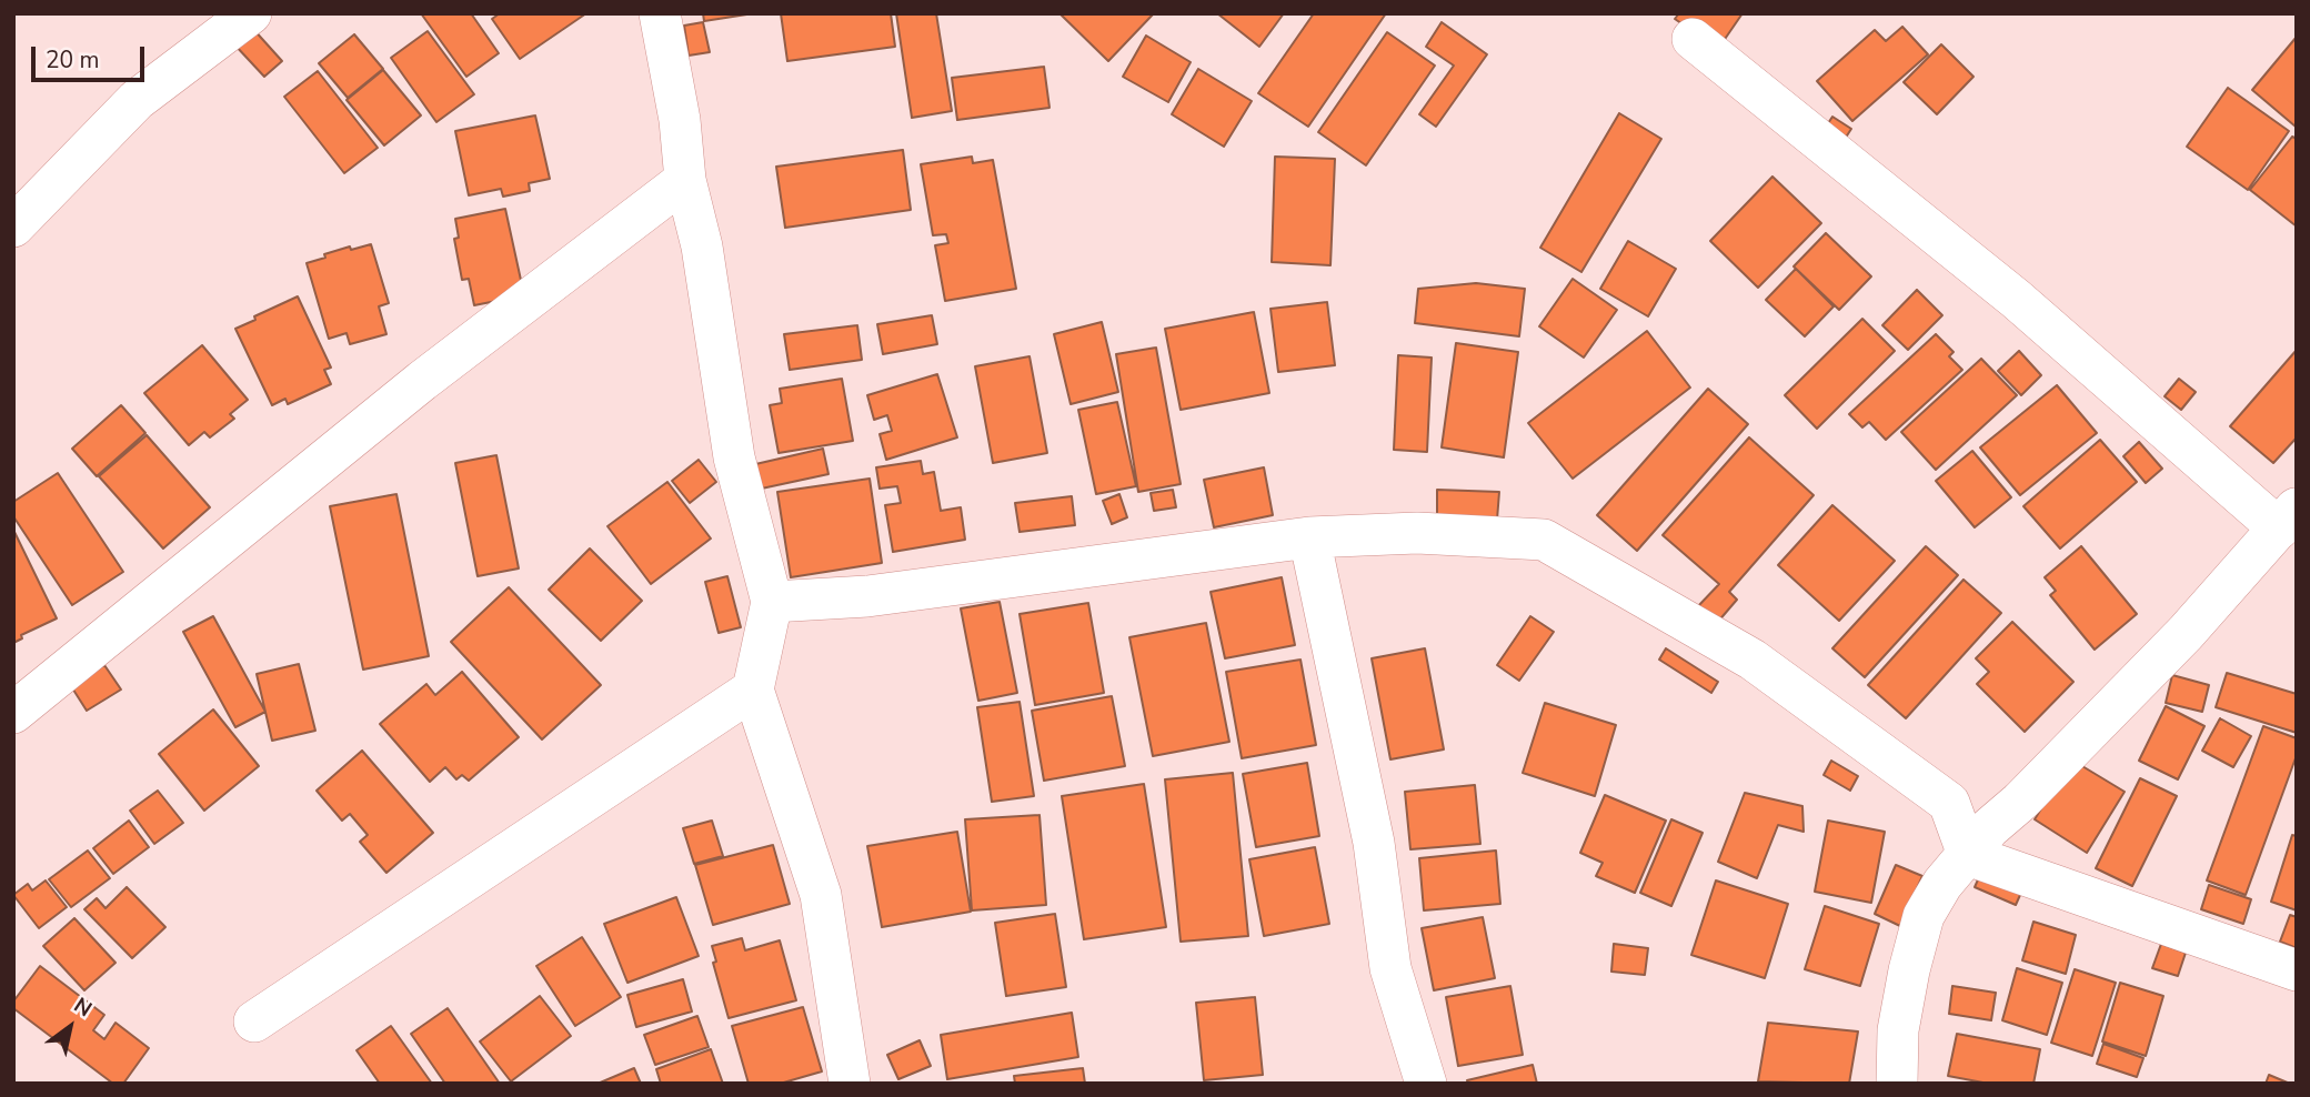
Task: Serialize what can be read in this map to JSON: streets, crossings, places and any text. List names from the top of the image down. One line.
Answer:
{"scale_bar":"20 m","north":"top right"}
